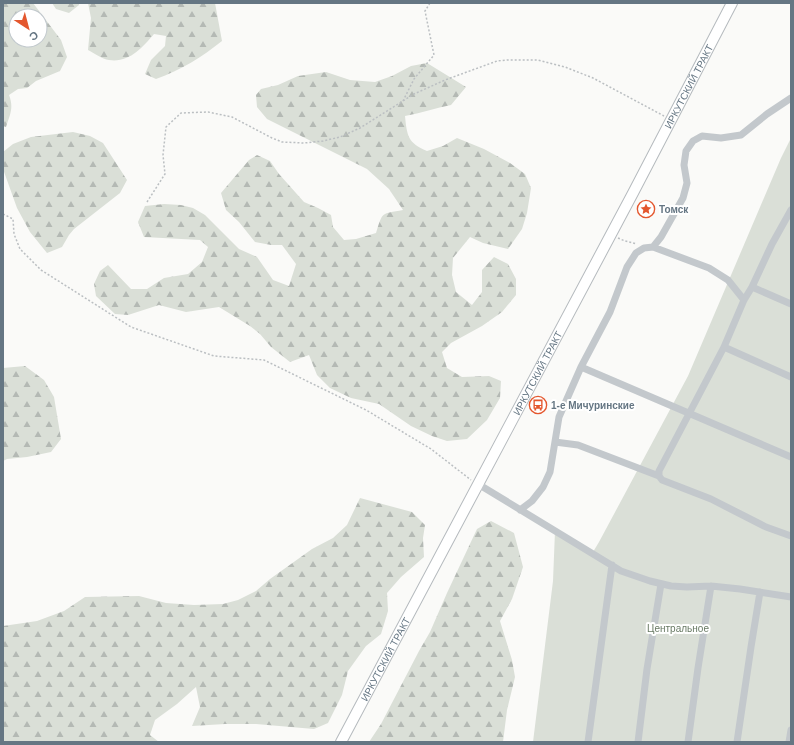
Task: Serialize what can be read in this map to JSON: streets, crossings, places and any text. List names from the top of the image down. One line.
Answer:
{"streets":{"main road":["ИРКУТСКИЙ ТРАКТ"]},"parks":["Центральное"],"places":{"place":["Томск"],"bus stop":["1-е Мичуринские"]},"north":"bottom right"}
